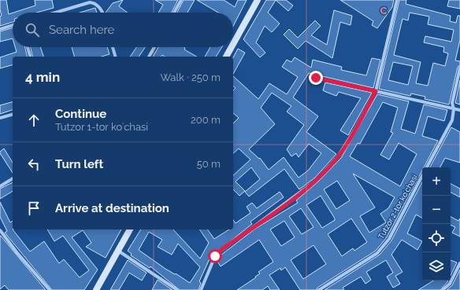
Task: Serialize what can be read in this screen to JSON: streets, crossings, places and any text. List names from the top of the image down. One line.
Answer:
{"streets":{"street":["Tutzor 2-tor koʻchasi"]},"page":{"search":"Search here","heading":["4 min","Walk · 250 m"],"list":[["Continue","Tutzor 1-tor koʻchasi","200 m"],["Turn left","50 m"],"Arrive at destination"],"map_buttons":["+","−"]},"grid":{"columns":["C"]}}
